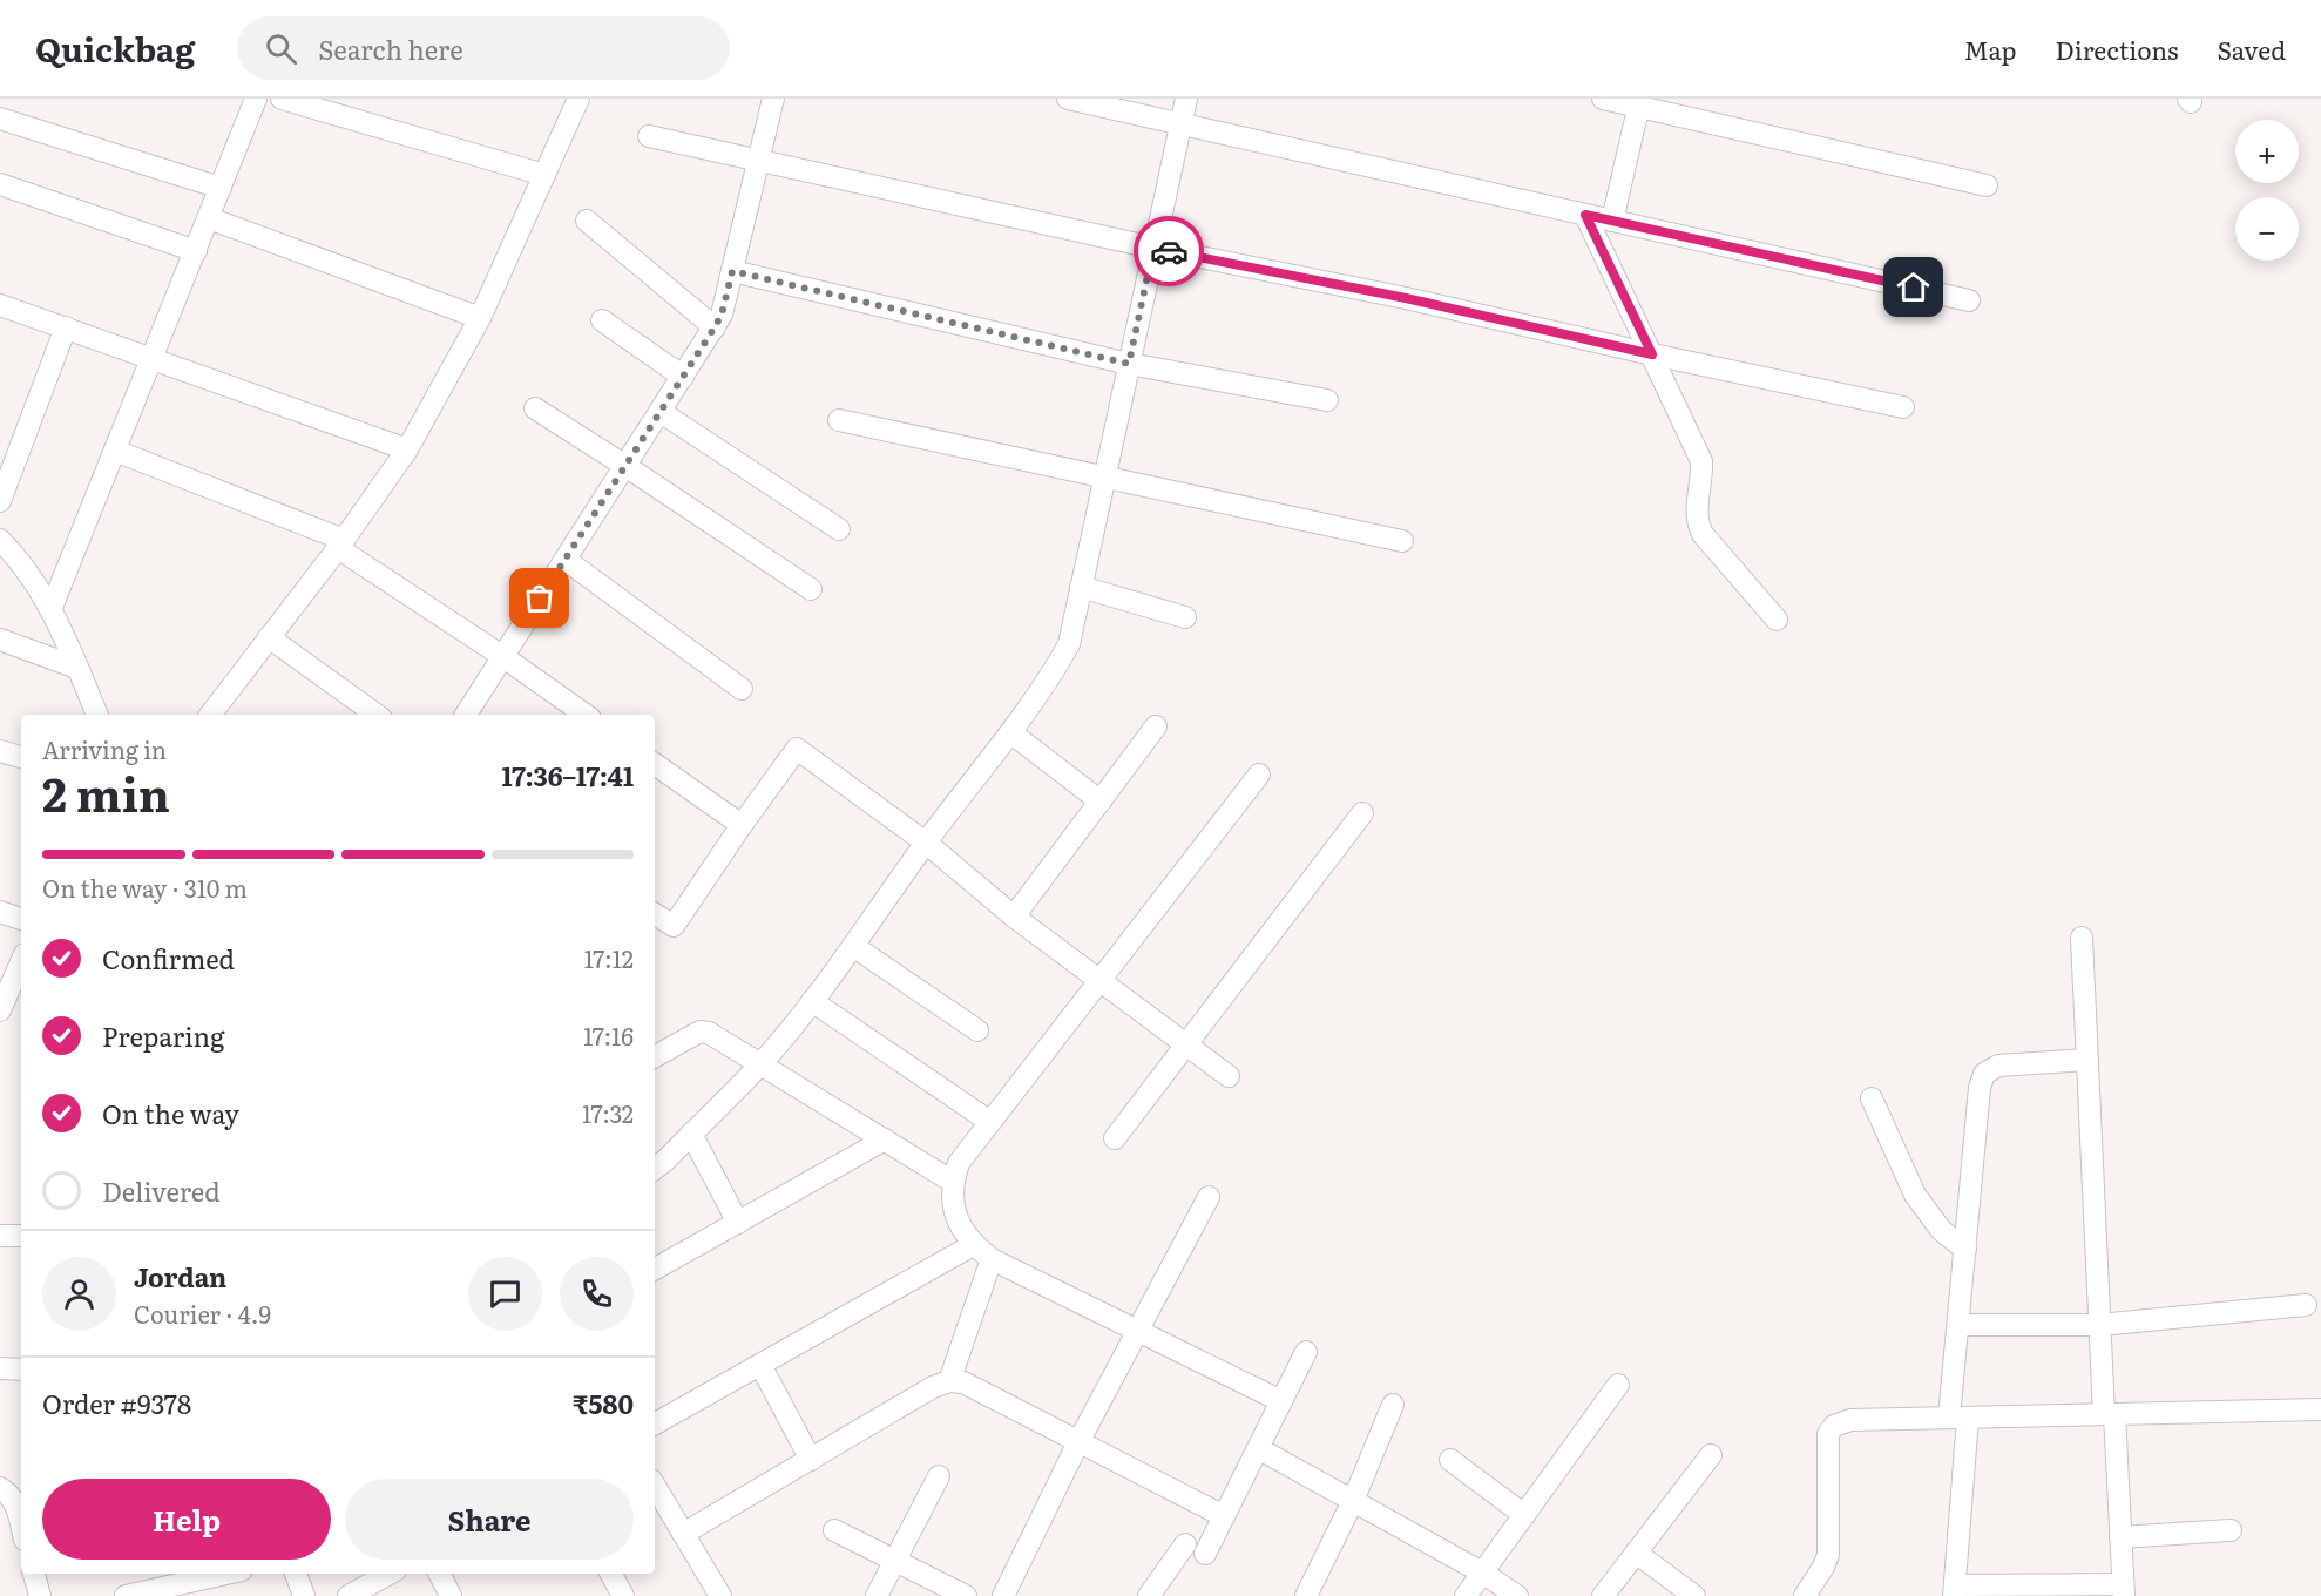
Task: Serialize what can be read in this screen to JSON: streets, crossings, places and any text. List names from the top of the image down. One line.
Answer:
{"page":{"header":"Quickbag","search":"Search here","nav":["Map","Directions","Saved"],"map_buttons":["+","−"],"heading":["2 min","Arriving in","17:36–17:41"],"panel":["Jordan","Courier · 4.9","Order #9378","₹580"],"bar":"On the way · 310 m","list":[["Confirmed","17:12"],["Preparing","17:16"],["On the way","17:32"],"Delivered"],"buttons":["Help","Share"]}}
